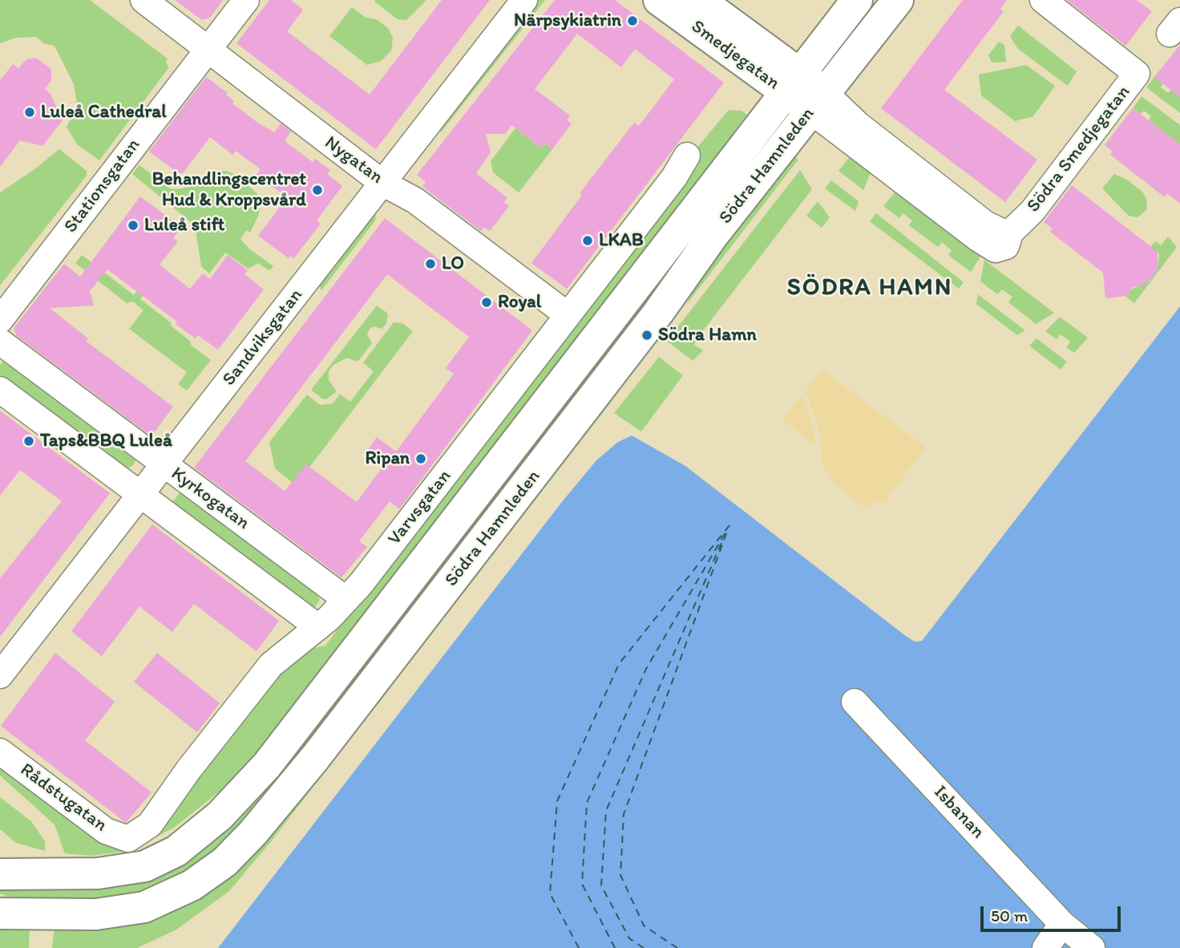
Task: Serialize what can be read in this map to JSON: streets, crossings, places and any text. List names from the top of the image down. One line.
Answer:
{"streets":{"main road":["Smedjegatan","Södra Hamnleden"],"street":["Södra Smedjegatan","Nygatan","Stationsgatan","Sandviksgatan","Kyrkogatan","Varvsgatan","Rådstugatan","Isbanan"]},"crossings":[["Smedjegatan","Södra Smedjegatan"],["Smedjegatan","Södra Hamnleden"],["Södra Smedjegatan","Södra Hamnleden"],["Nygatan","Stationsgatan"],["Nygatan","Sandviksgatan"],["Nygatan","Varvsgatan"],["Sandviksgatan","Kyrkogatan"],["Kyrkogatan","Varvsgatan"],["Varvsgatan","Rådstugatan"]],"districts":["SÖDRA HAMN"],"places":["Närpsykiatrin","Luleå Cathedral","Behandlingscentret Hud & Kroppsvård","Luleå stift","LKAB","LO","Royal","Södra Hamn","Taps&BBQ Luleå","Ripan"],"scale_bar":"50 m"}
